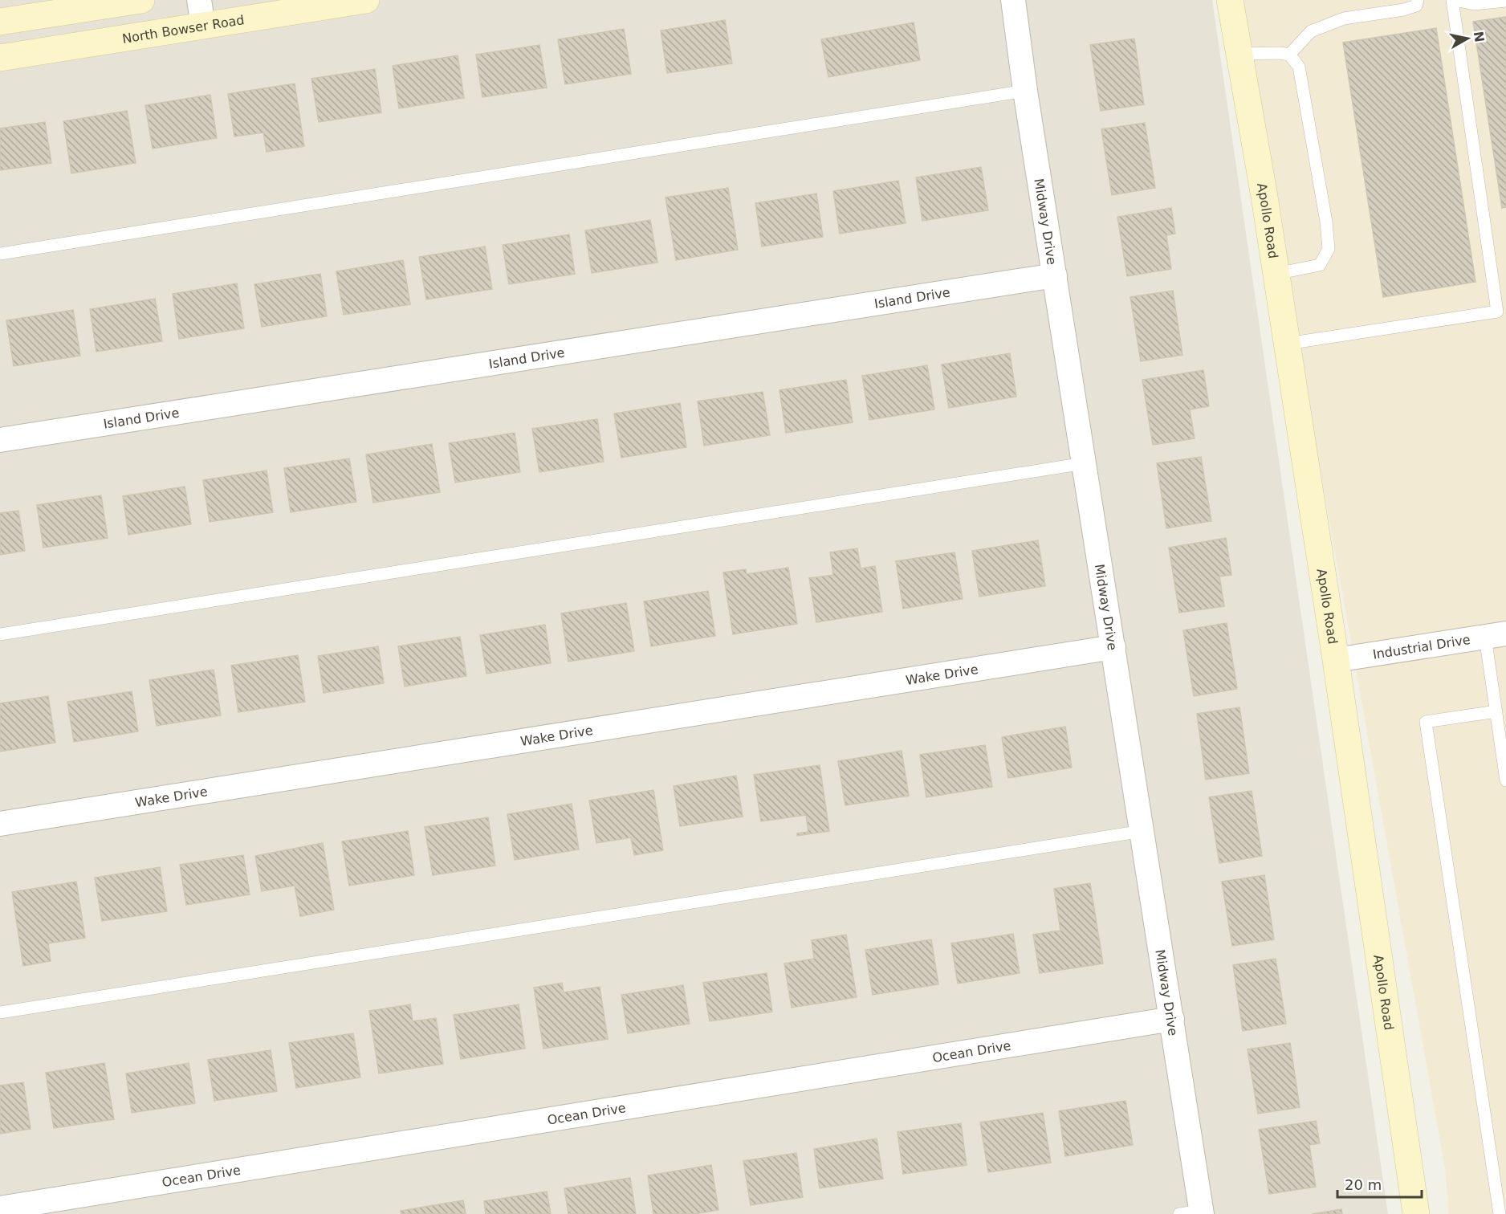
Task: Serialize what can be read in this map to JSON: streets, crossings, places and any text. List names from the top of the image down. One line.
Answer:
{"streets":{"street":["North Bowser Road","Apollo Road","Midway Drive","Island Drive","Industrial Drive","Wake Drive","Ocean Drive"]},"crossings":[["Apollo Road","Industrial Drive"],["Midway Drive","Island Drive"],["Midway Drive","Wake Drive"],["Midway Drive","Ocean Drive"]],"scale_bar":"20 m","north":"right"}
